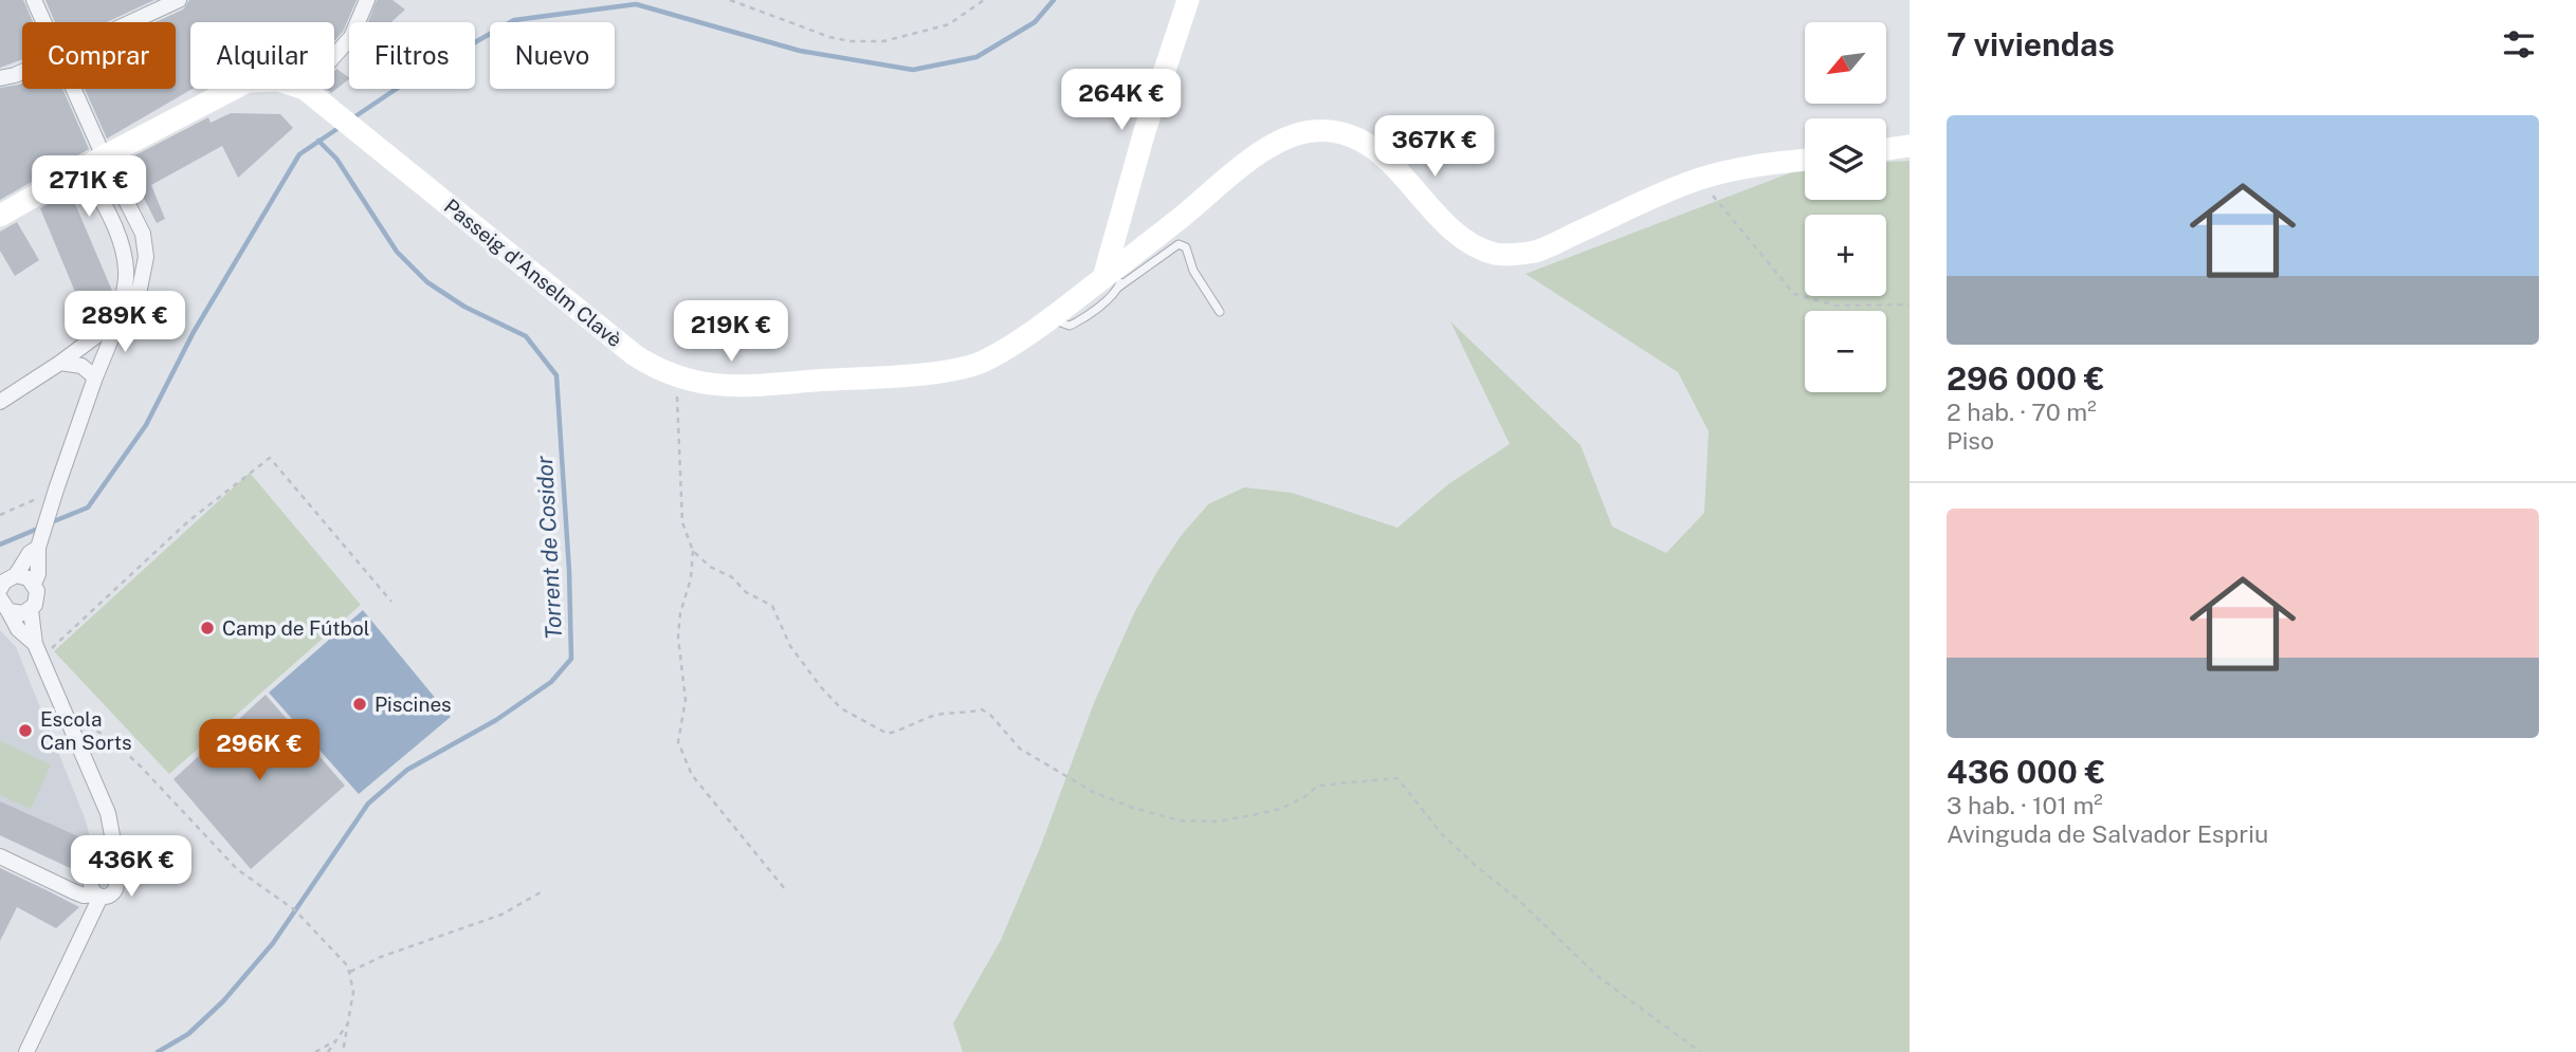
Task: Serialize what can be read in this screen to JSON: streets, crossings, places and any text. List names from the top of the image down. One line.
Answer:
{"streets":{"main road":["Passeig d'Anselm Clavè"]},"water":["Torrent de Cosidor"],"places":["Camp de Fútbol","Piscines","Escola Can Sorts"],"north":"bottom left","page":{"heading":"7 viviendas","map_buttons":["+","−"],"chip":["Comprar","Alquilar","Filtros","Nuevo"],"price":["264K €","367K €","271K €","289K €","219K €","296K €","436K €"],"list":[{"name":"296 000 €","note":"2 hab. · 70 m² · Piso"},{"name":"436 000 €","note":"3 hab. · 101 m² · Avinguda de Salvador Espriu"}]}}
